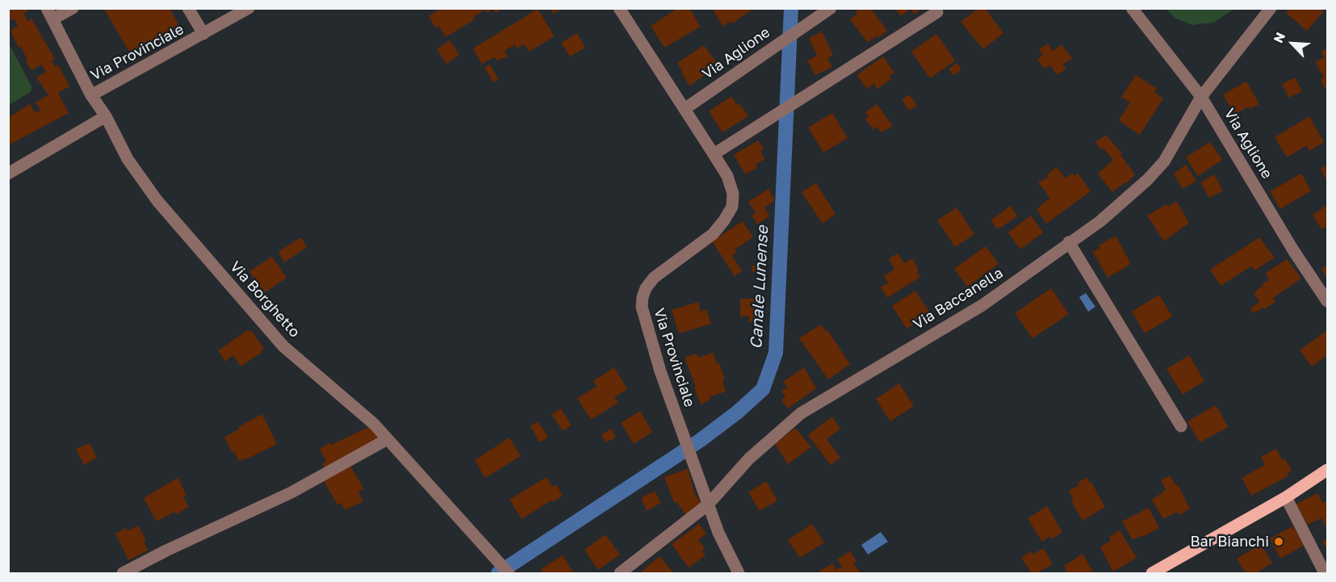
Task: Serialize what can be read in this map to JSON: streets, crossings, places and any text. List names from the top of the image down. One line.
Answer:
{"streets":{"street":["Via Provinciale","Via Aglione","Via Baccanella","Via Borghetto"]},"crossings":[["Via Provinciale","Via Aglione"],["Via Provinciale","Via Baccanella"],["Via Provinciale","Via Borghetto"],["Via Aglione","Via Baccanella"]],"water":["Canale Lunense"],"places":["Bar Bianchi"],"north":"top left"}
